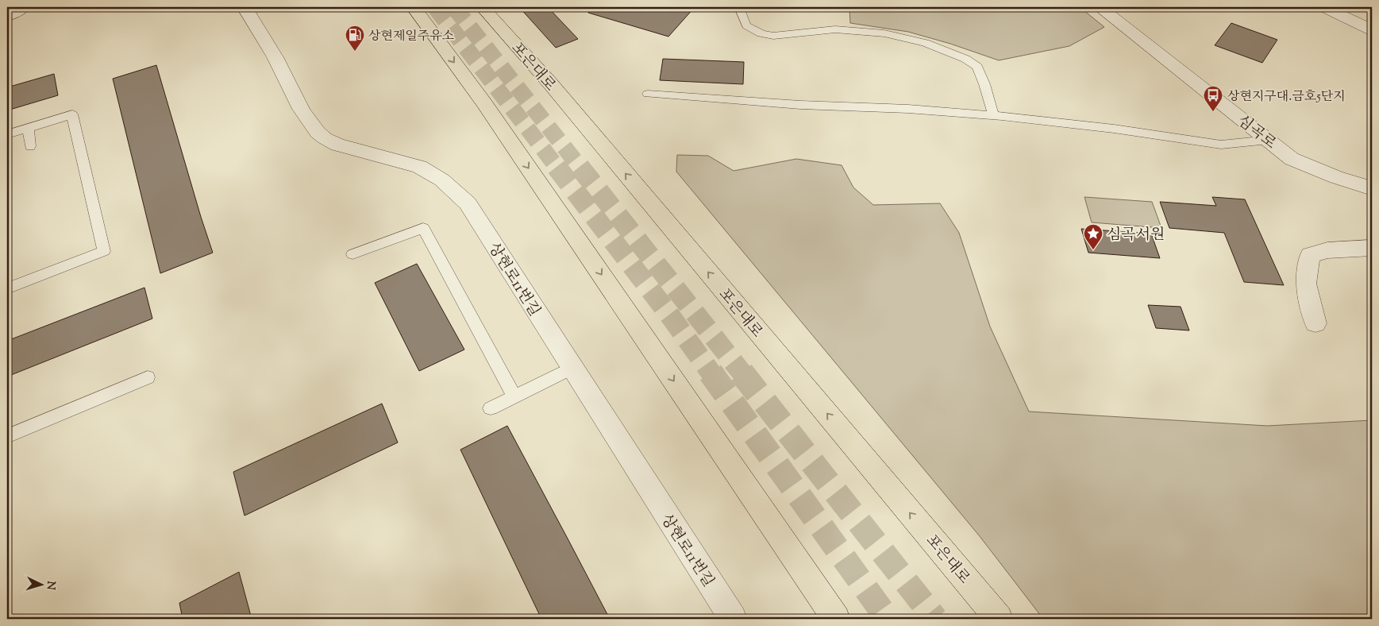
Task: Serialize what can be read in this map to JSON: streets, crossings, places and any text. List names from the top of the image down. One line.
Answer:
{"streets":{"main road":["포은대로"],"street":["심곡로","상현로11번길"]},"places":{"fuel station":["상현제일주유소"],"bus stop":["상현지구대.금호5단지"],"place":["심곡서원"]},"north":"right"}
